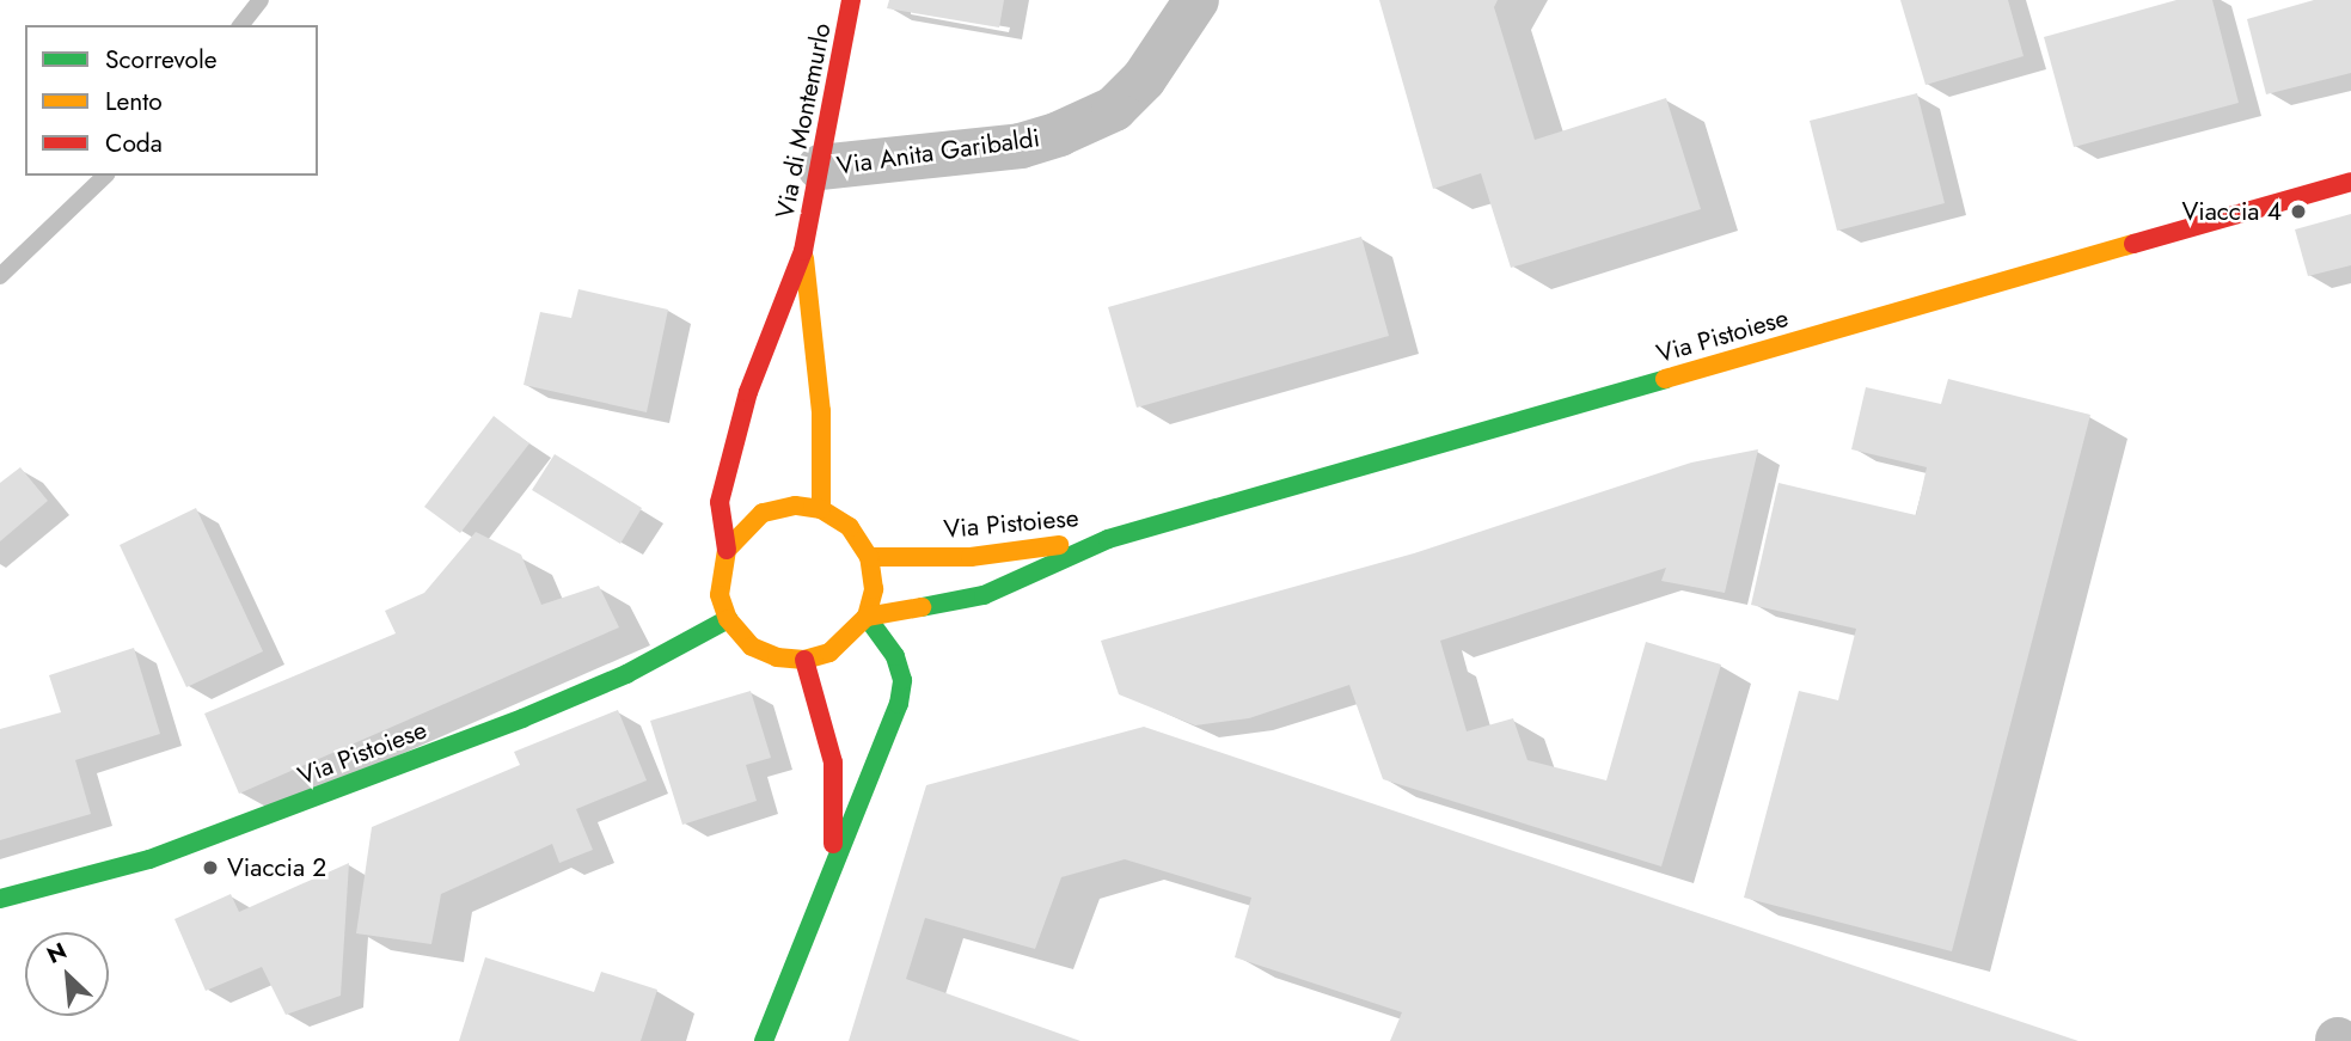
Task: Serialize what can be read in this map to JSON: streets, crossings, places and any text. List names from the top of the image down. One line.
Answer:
{"streets":{"main road":["Via di Montemurlo","Via Pistoiese"],"street":["Via Anita Garibaldi"]},"crossings":[["Via di Montemurlo","Via Anita Garibaldi"],["Via di Montemurlo","Via Pistoiese"]],"places":["Viaccia 4","Viaccia 2"],"legend":["Scorrevole","Lento","Coda"],"north":"top left"}
